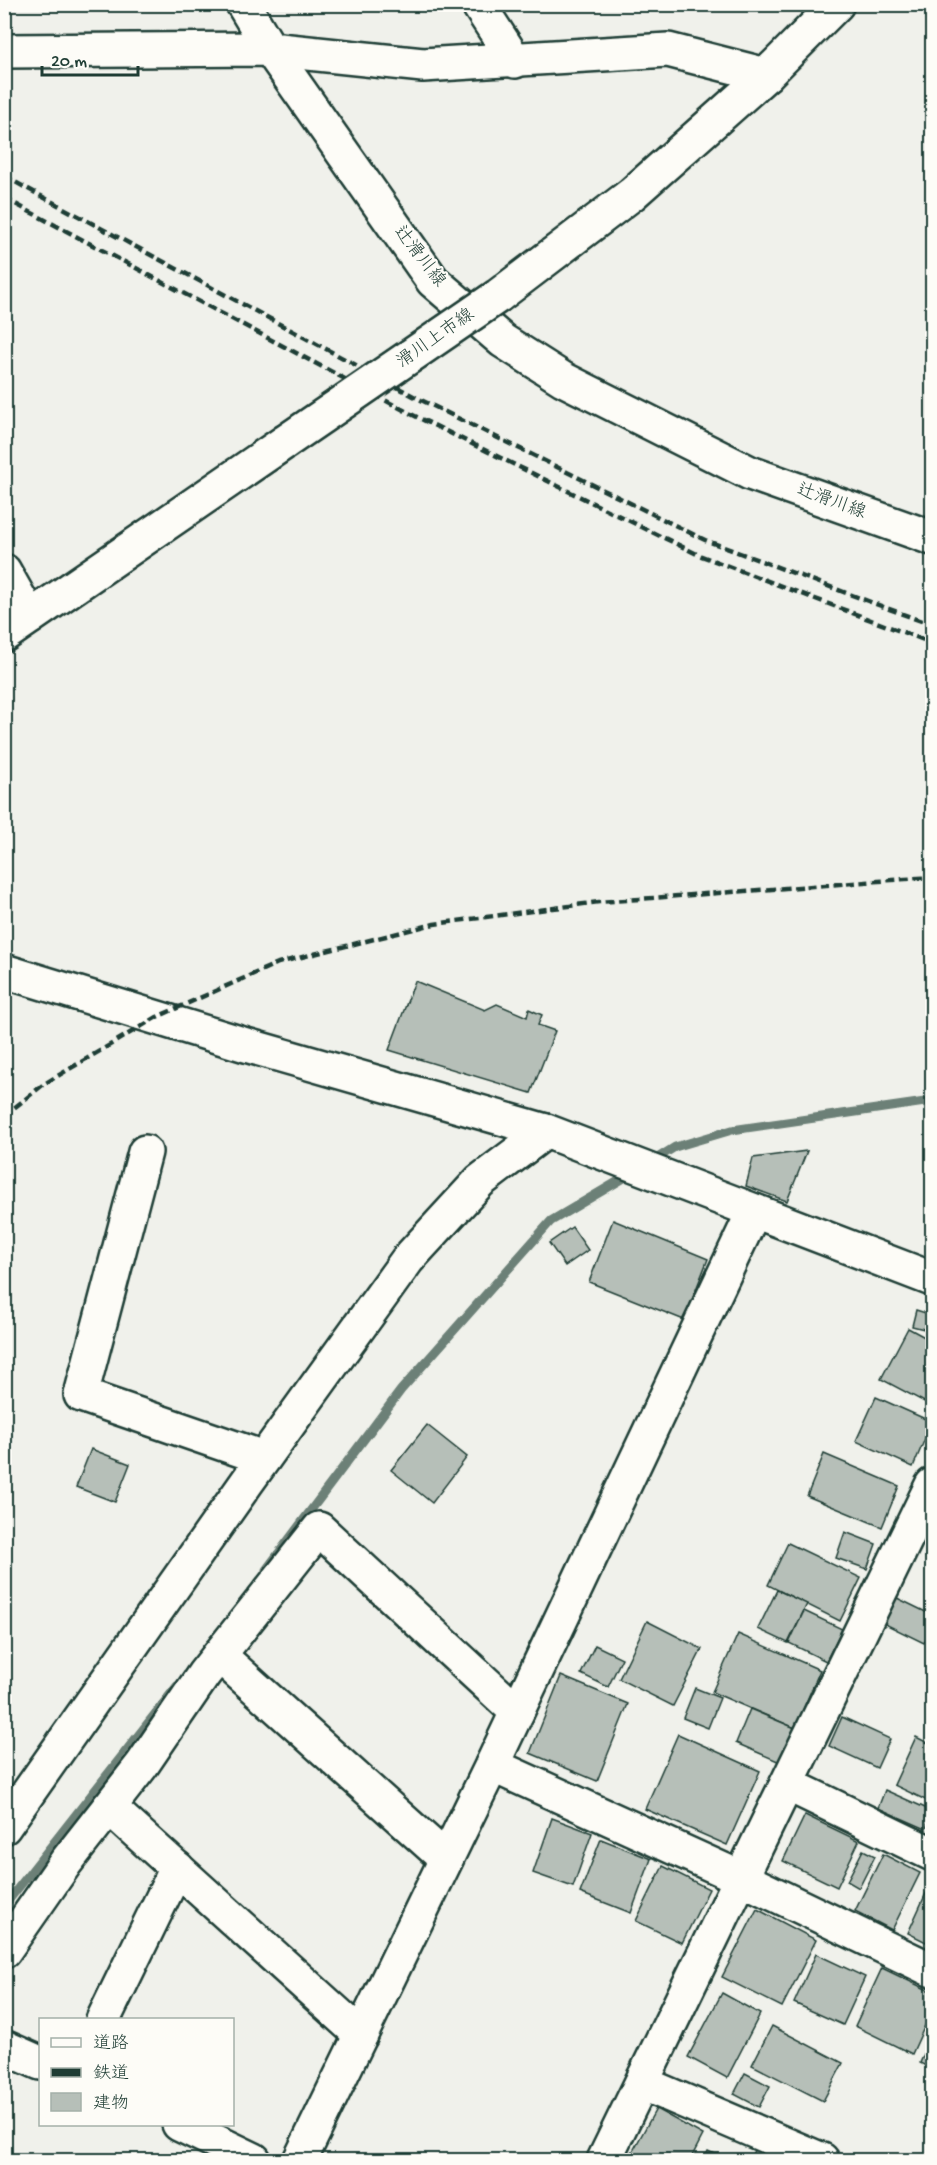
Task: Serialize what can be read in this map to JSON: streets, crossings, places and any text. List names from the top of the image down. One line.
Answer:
{"streets":{"street":["辻滑川線","滑川上市線"]},"legend":["道路","鉄道","建物"],"scale_bar":"20 m"}
